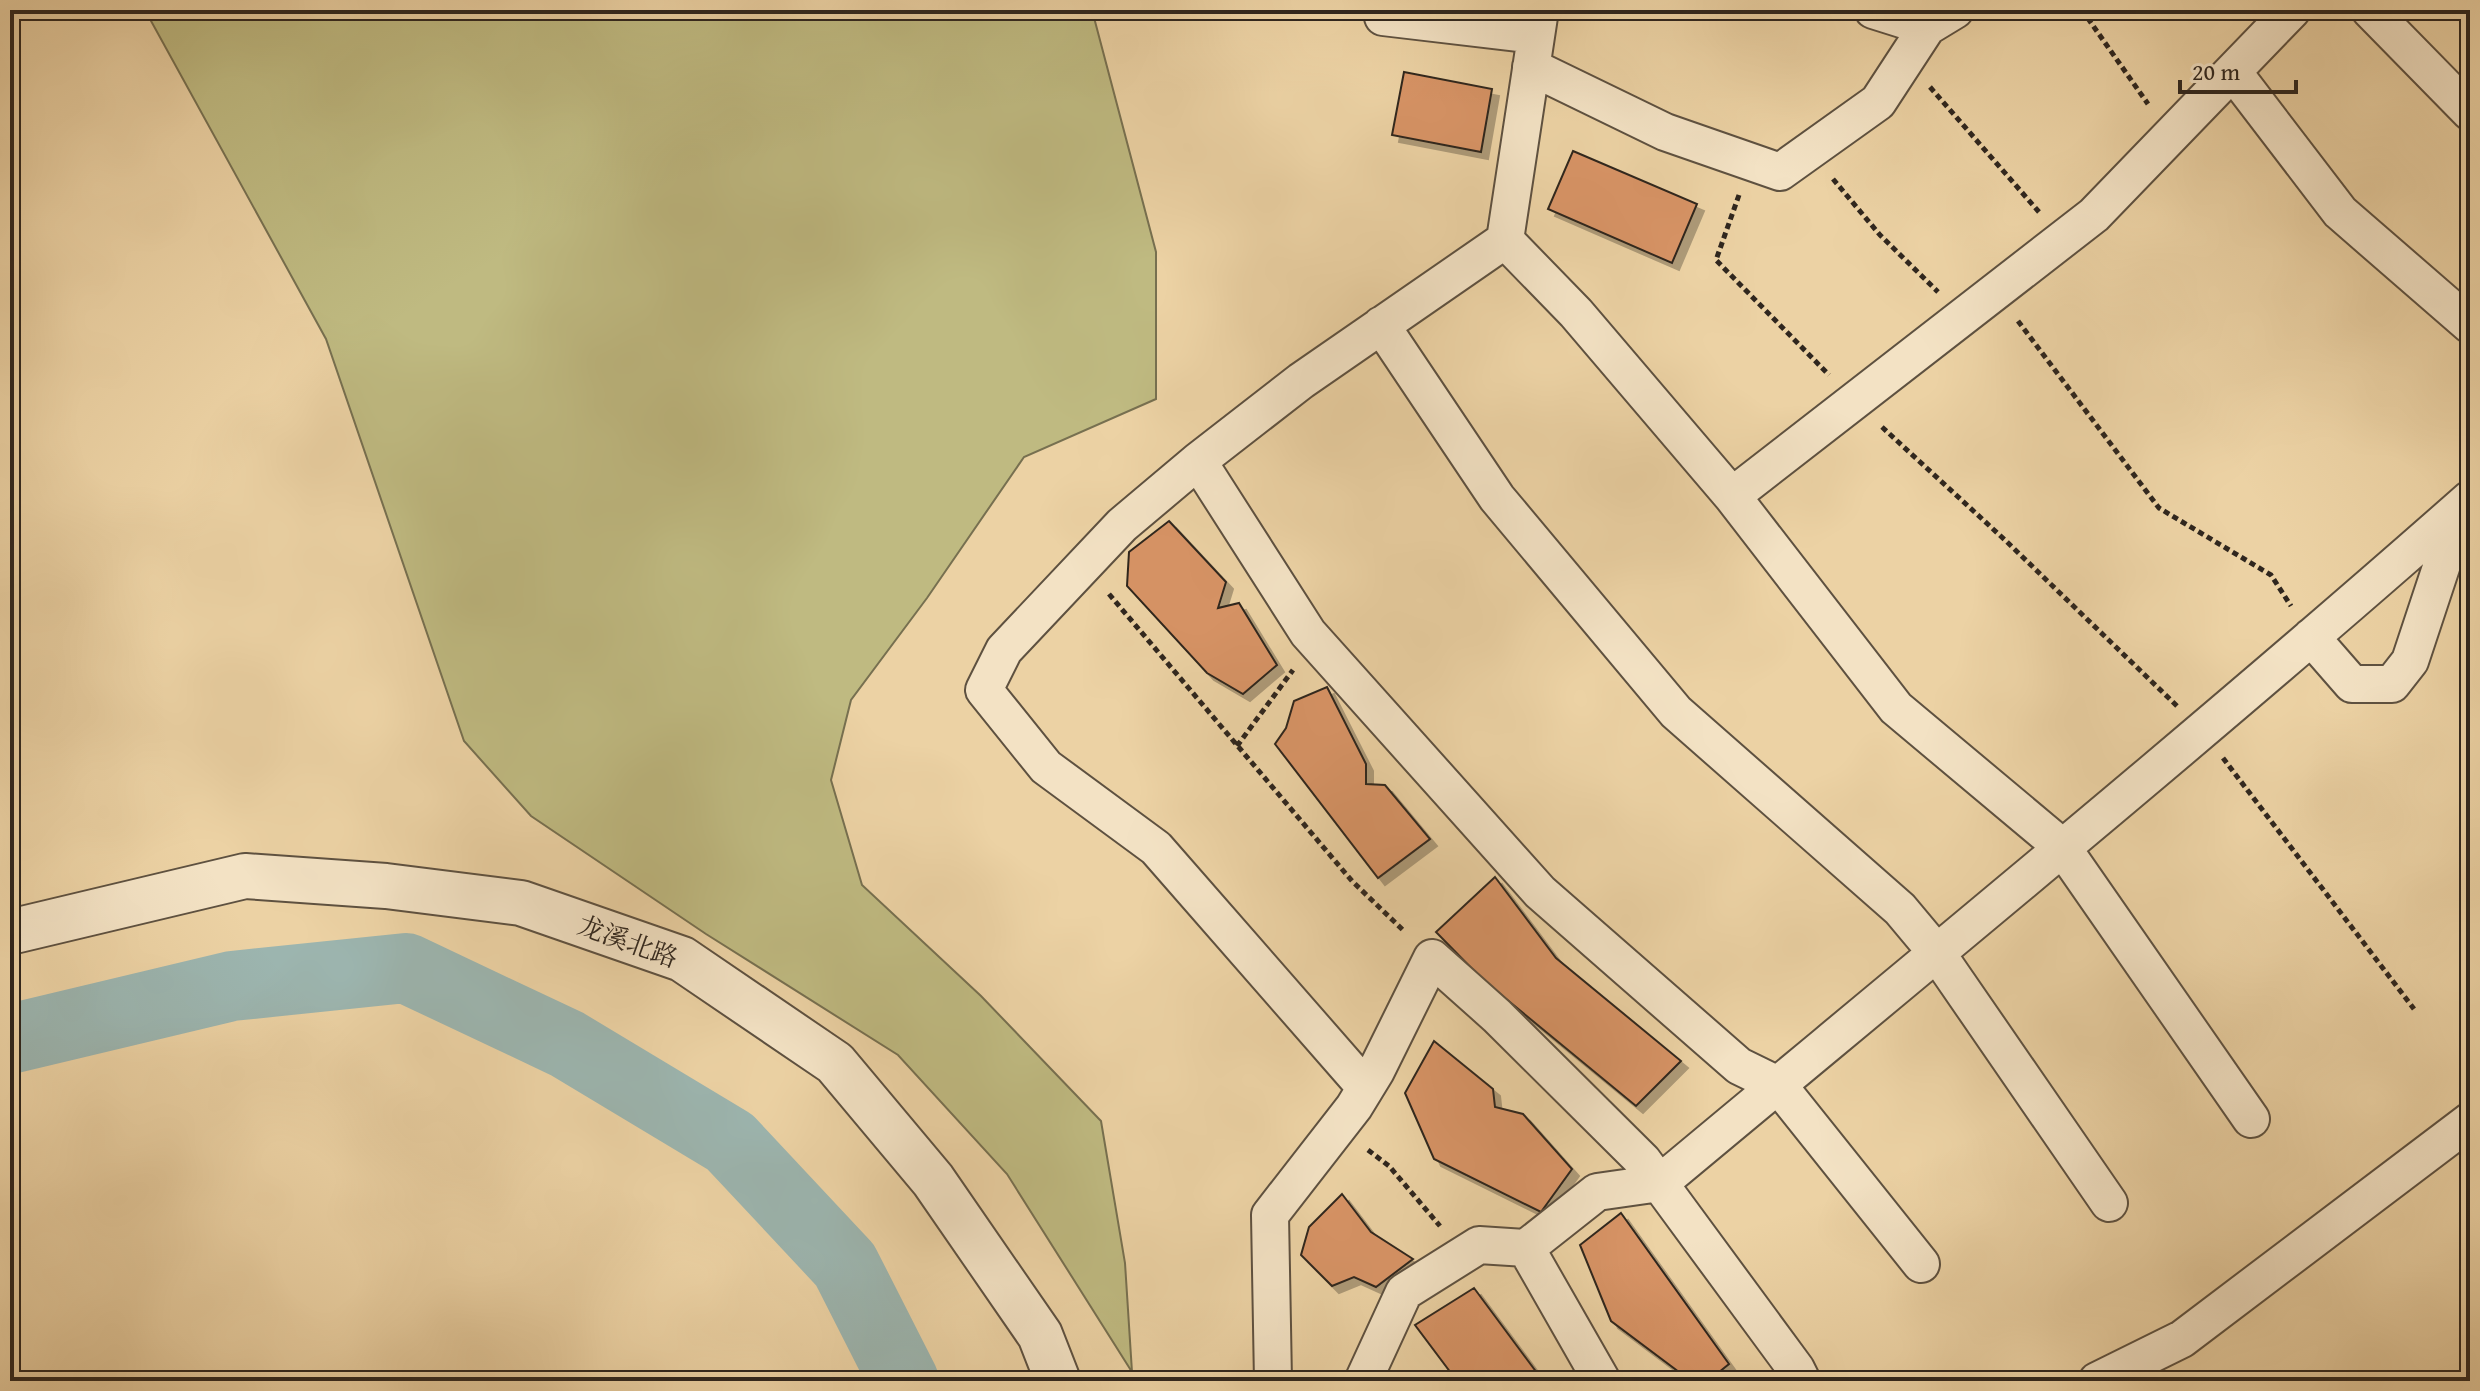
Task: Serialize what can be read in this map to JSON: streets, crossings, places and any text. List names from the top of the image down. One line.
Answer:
{"streets":{"street":["龙溪北路"]},"scale_bar":"20 m"}
